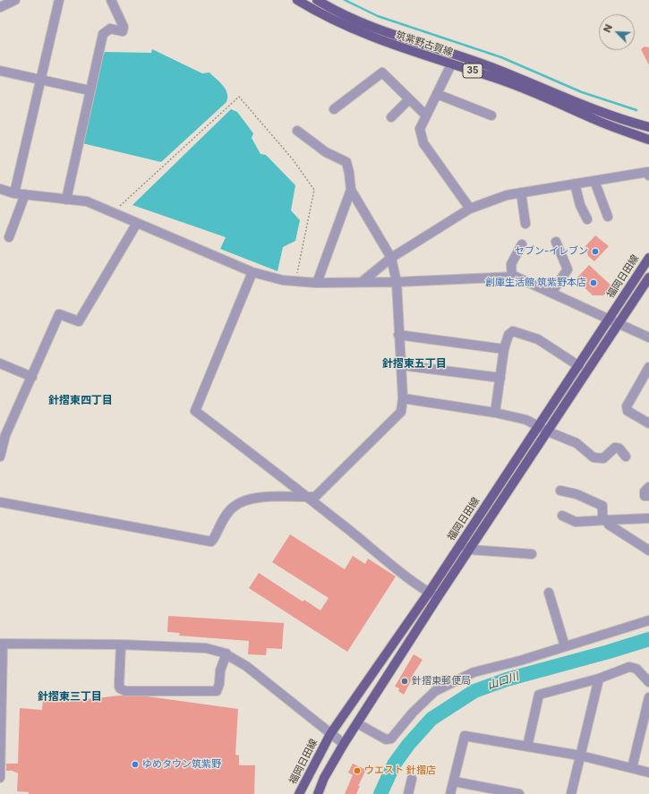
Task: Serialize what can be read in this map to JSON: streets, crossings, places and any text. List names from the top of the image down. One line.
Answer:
{"streets":{"main road":["筑紫野古賀線","35","福岡日田線"]},"districts":["針摺東五丁目","針摺東四丁目","針摺東三丁目"],"water":["山口川"],"places":["セブン-イレブン","創庫生活館 筑紫野本店","針摺東郵便局","ゆめタウン筑紫野","ウエスト 針摺店"],"north":"top left"}
